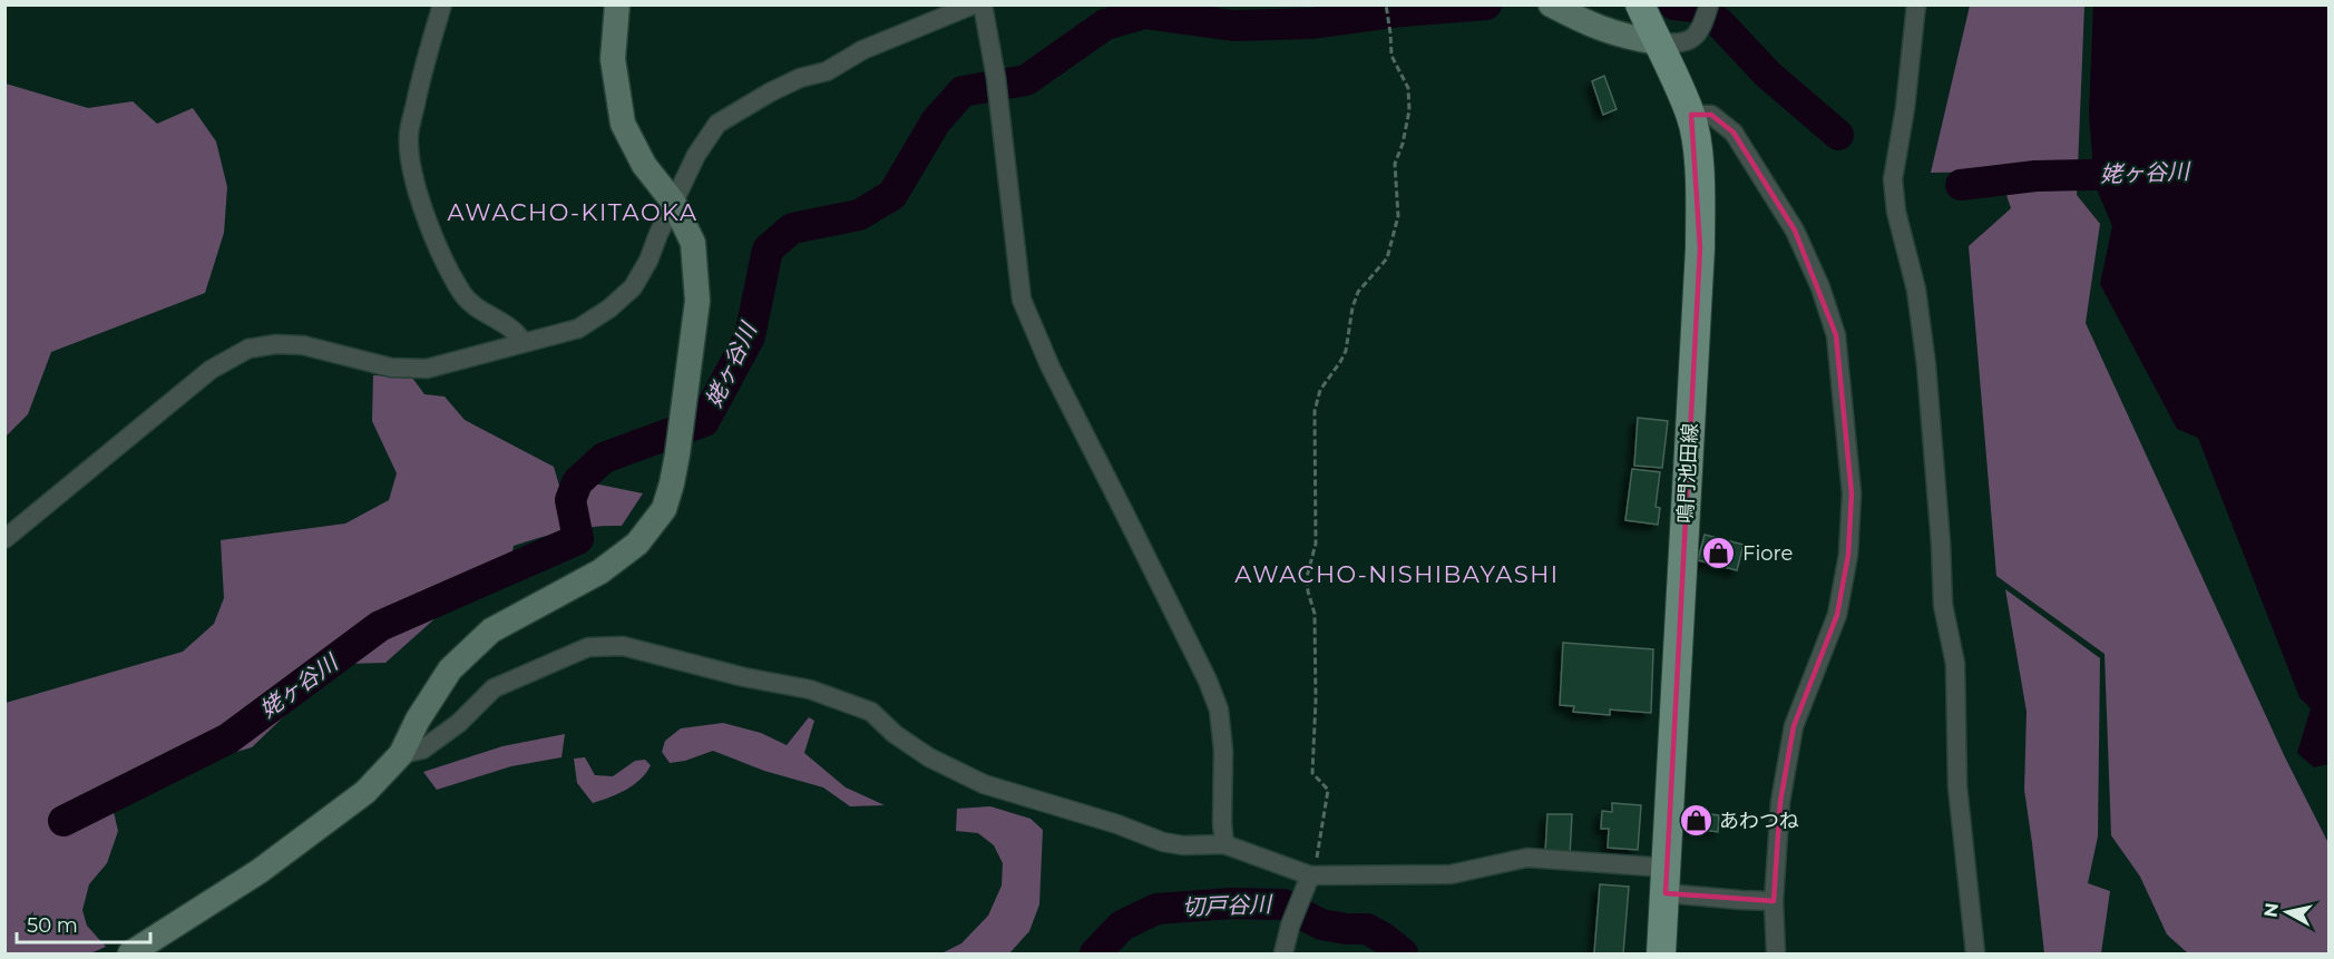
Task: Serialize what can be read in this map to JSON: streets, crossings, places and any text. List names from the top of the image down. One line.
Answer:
{"streets":{"main road":["鳴門池田線"]},"districts":["AWACHO-KITAOKA","AWACHO-NISHIBAYASHI"],"water":["姥ヶ谷川","切戸谷川"],"places":{"shop":["Fiore","あわつね"]},"scale_bar":"50 m","north":"left"}
